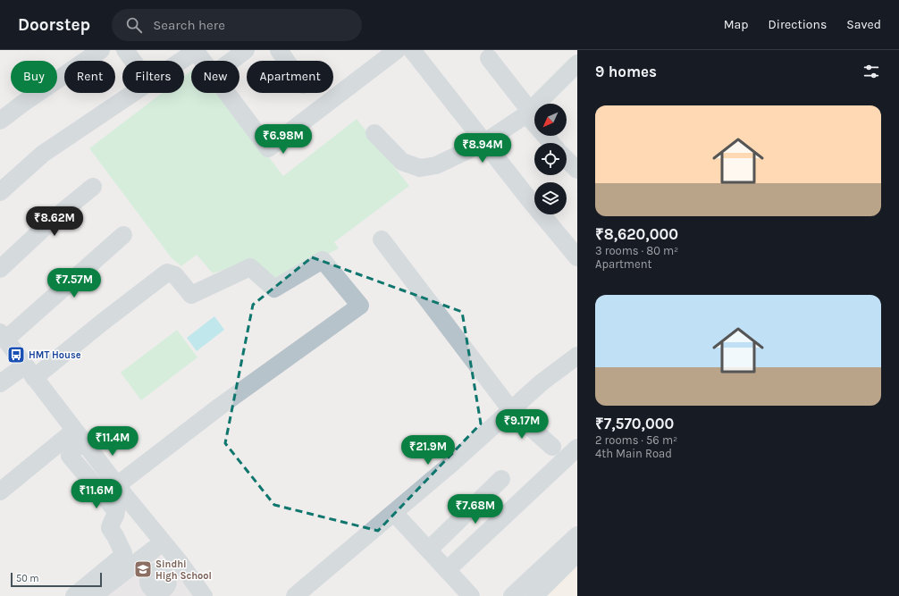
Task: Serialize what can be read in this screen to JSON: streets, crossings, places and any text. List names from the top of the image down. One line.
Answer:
{"places":{"bus stop":["HMT House"],"school or university":["Sindhi High School"]},"scale_bar":"50 m","north":"bottom left","page":{"header":"Doorstep","search":"Search here","nav":["Map","Directions","Saved"],"heading":"9 homes","chip":["Buy","Rent","Filters","New","Apartment"],"list":[{"name":"₹8,620,000","note":"3 rooms · 80 m² · Apartment"},{"name":"₹7,570,000","note":"2 rooms · 56 m² · 4th Main Road"}],"price":["₹6.98M","₹8.94M","₹8.62M","₹7.57M","₹9.17M","₹11.4M","₹21.9M","₹11.6M","₹7.68M"],"scale":"50 m"}}
